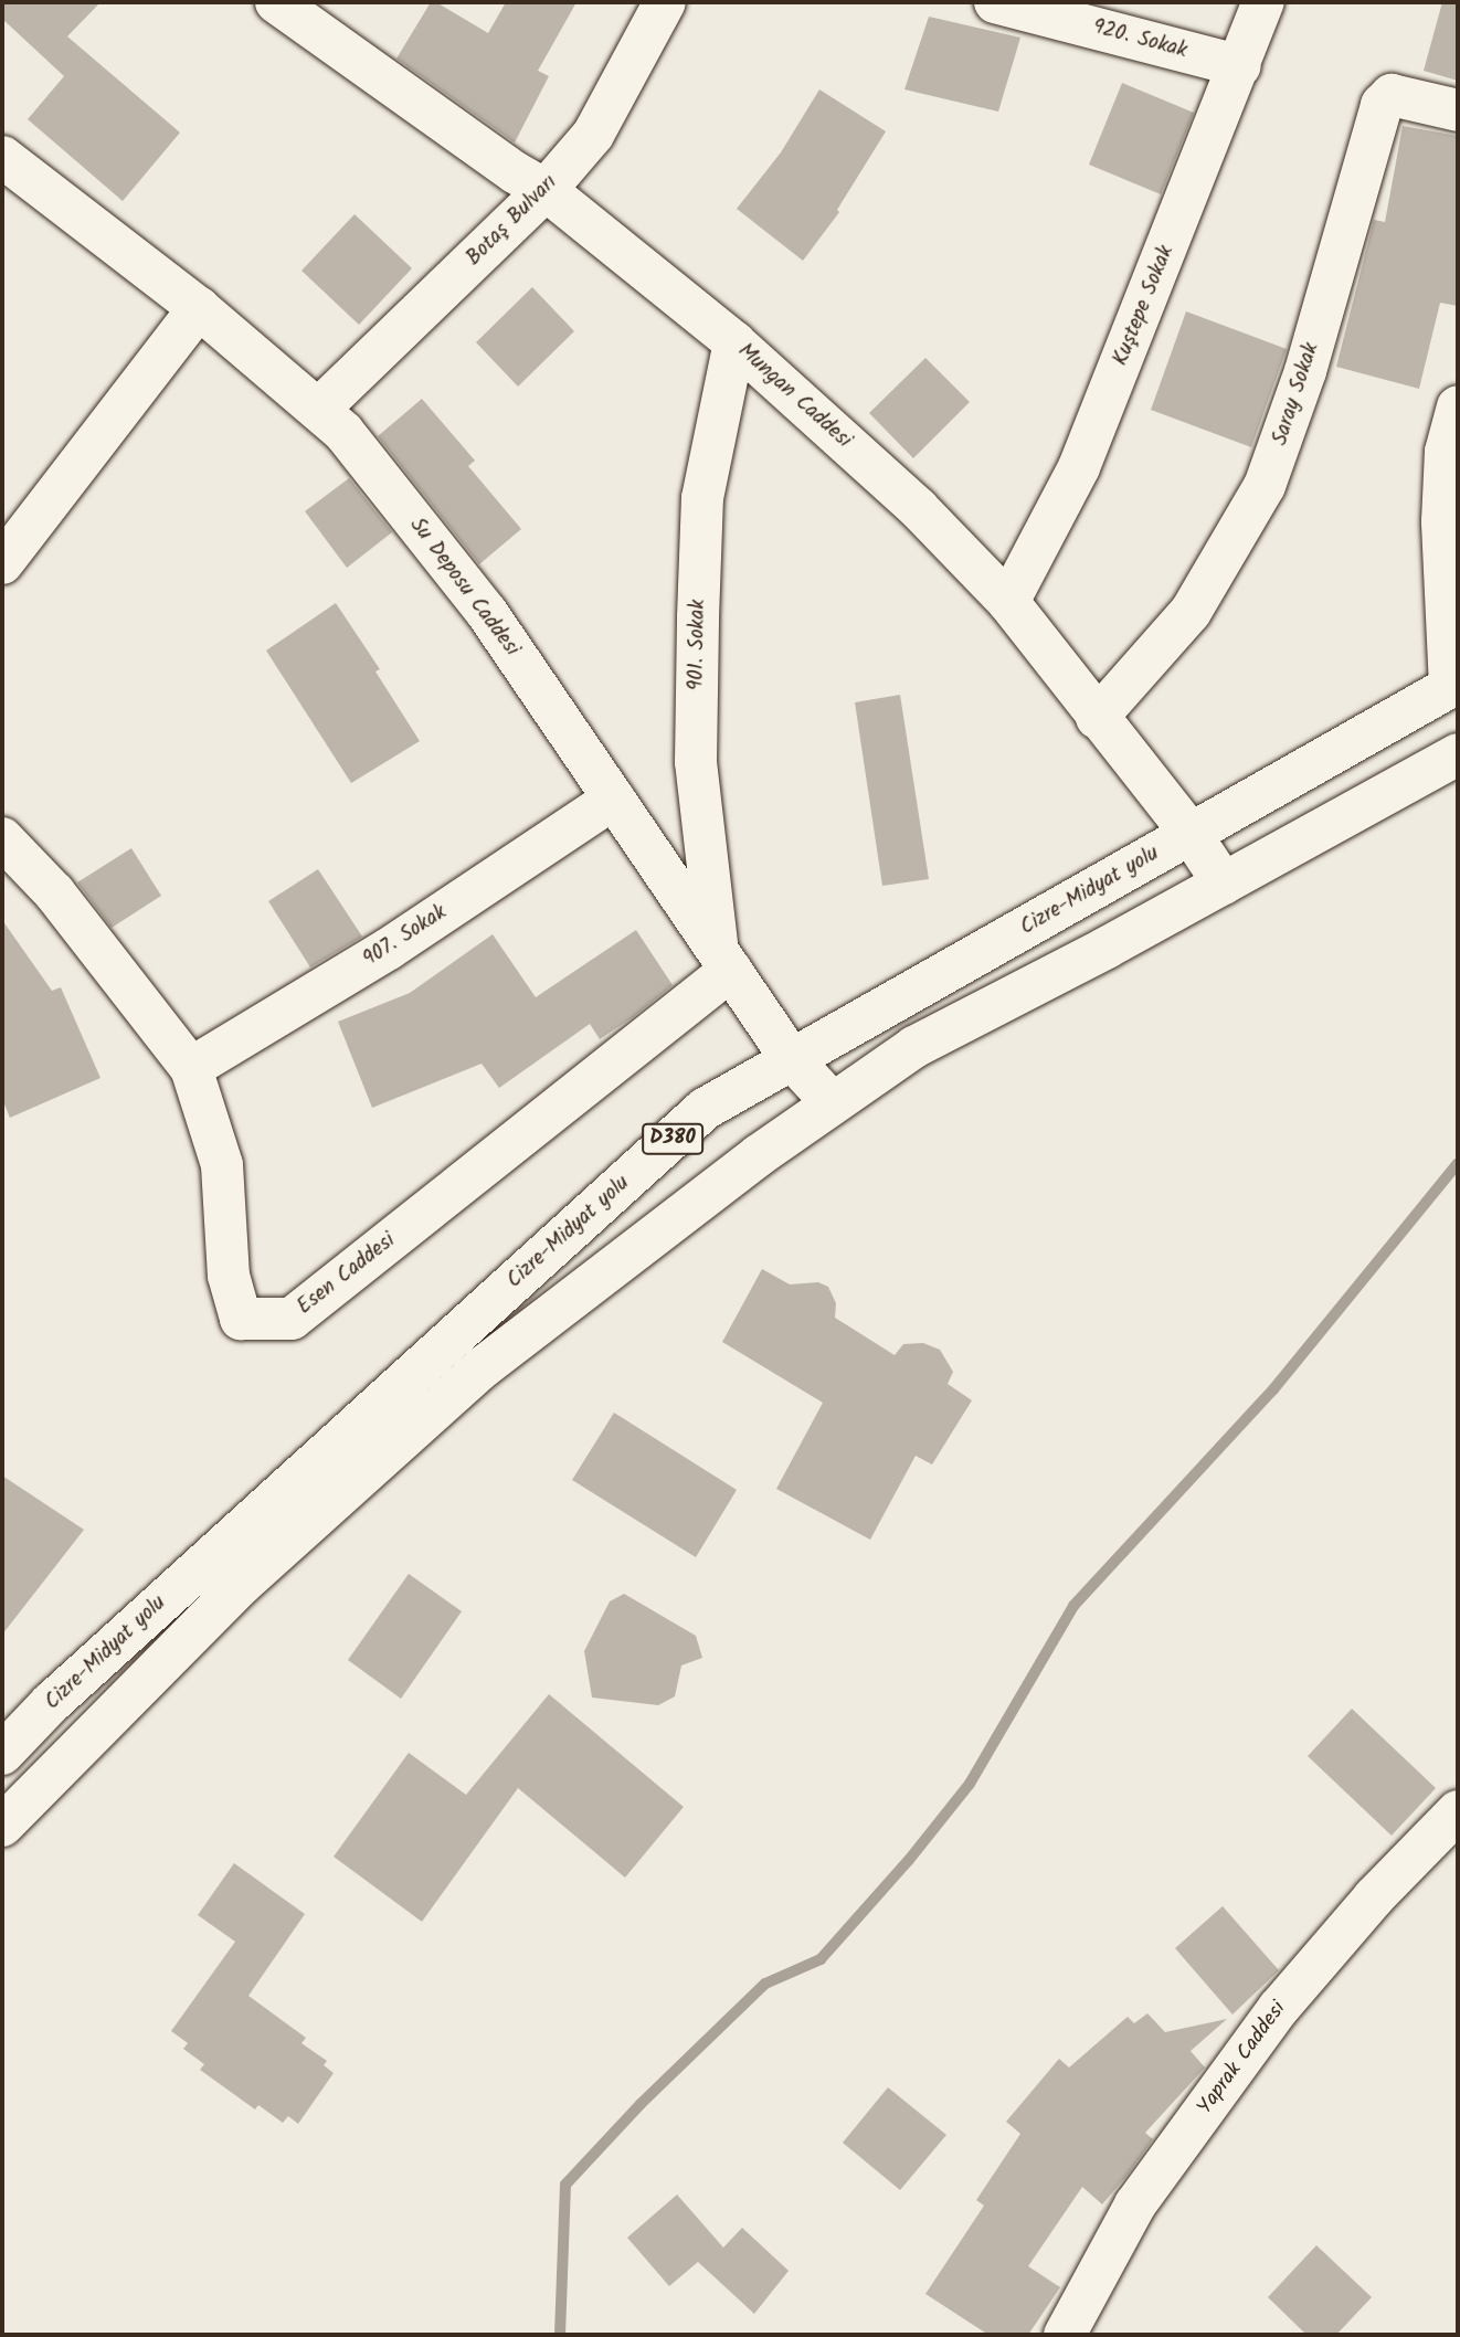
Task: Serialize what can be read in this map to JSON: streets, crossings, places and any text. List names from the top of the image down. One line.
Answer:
{"streets":{"main road":["920. Sokak","Botaş Bulvarı","Kuştepe Sokak","Saray Sokak","Mungan Caddesi","Su Deposu Caddesi","901. Sokak","Cizre-Midyat yolu","907. Sokak","D380","Esen Caddesi","Yaprak Caddesi"]},"crossings":[["920. Sokak","Kuştepe Sokak"],["Botaş Bulvarı","Mungan Caddesi"],["Botaş Bulvarı","Su Deposu Caddesi"],["Kuştepe Sokak","Mungan Caddesi"],["Saray Sokak","Mungan Caddesi"],["Mungan Caddesi","901. Sokak"],["Mungan Caddesi","Cizre-Midyat yolu"],["Su Deposu Caddesi","901. Sokak"],["Su Deposu Caddesi","Cizre-Midyat yolu"],["Su Deposu Caddesi","907. Sokak"],["Su Deposu Caddesi","Esen Caddesi"],["901. Sokak","Esen Caddesi"],["907. Sokak","Esen Caddesi"]]}
